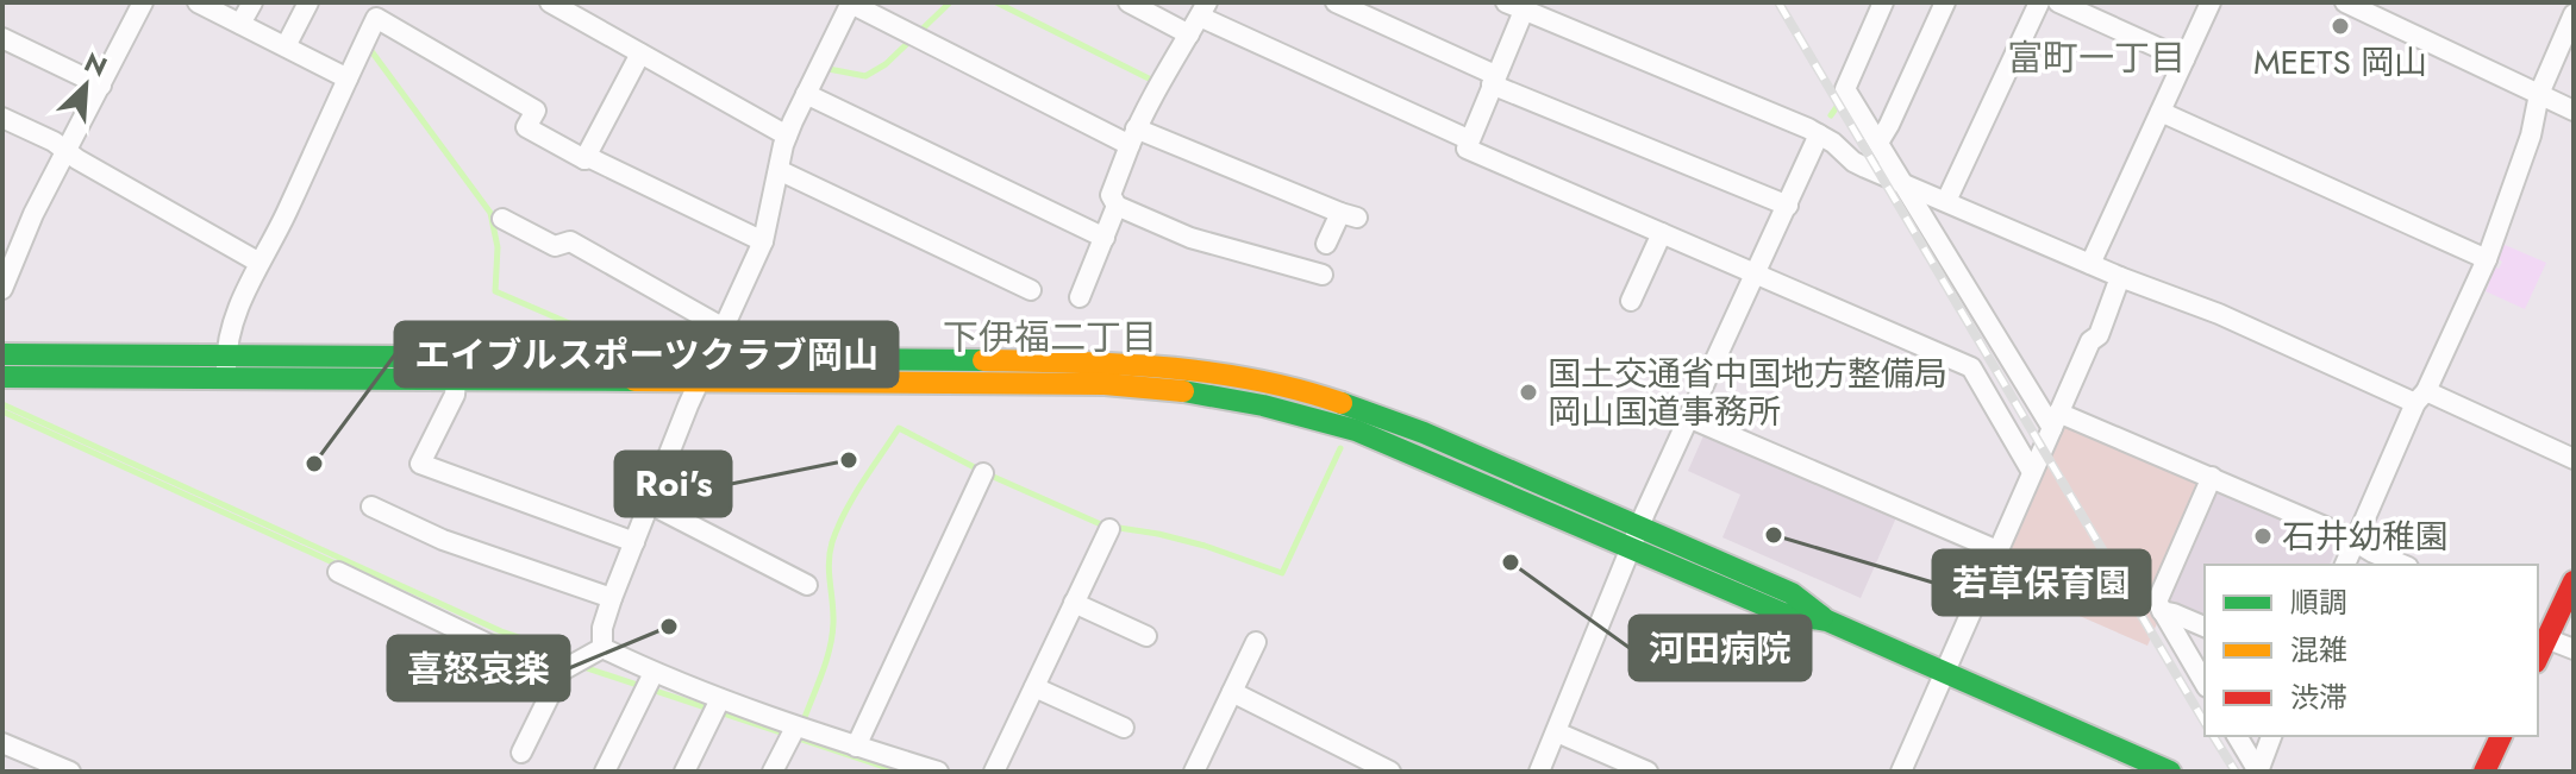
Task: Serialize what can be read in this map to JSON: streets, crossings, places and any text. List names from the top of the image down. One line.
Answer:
{"districts":["富町一丁目","下伊福二丁目"],"places":["MEETS 岡山","国土交通省中国地方整備局 岡山国道事務所","Roi's","エイブルスポーツクラブ岡山","若草保育園","石井幼稚園","河田病院","喜怒哀楽"],"legend":["順調","混雑","渋滞"],"north":"top right"}
